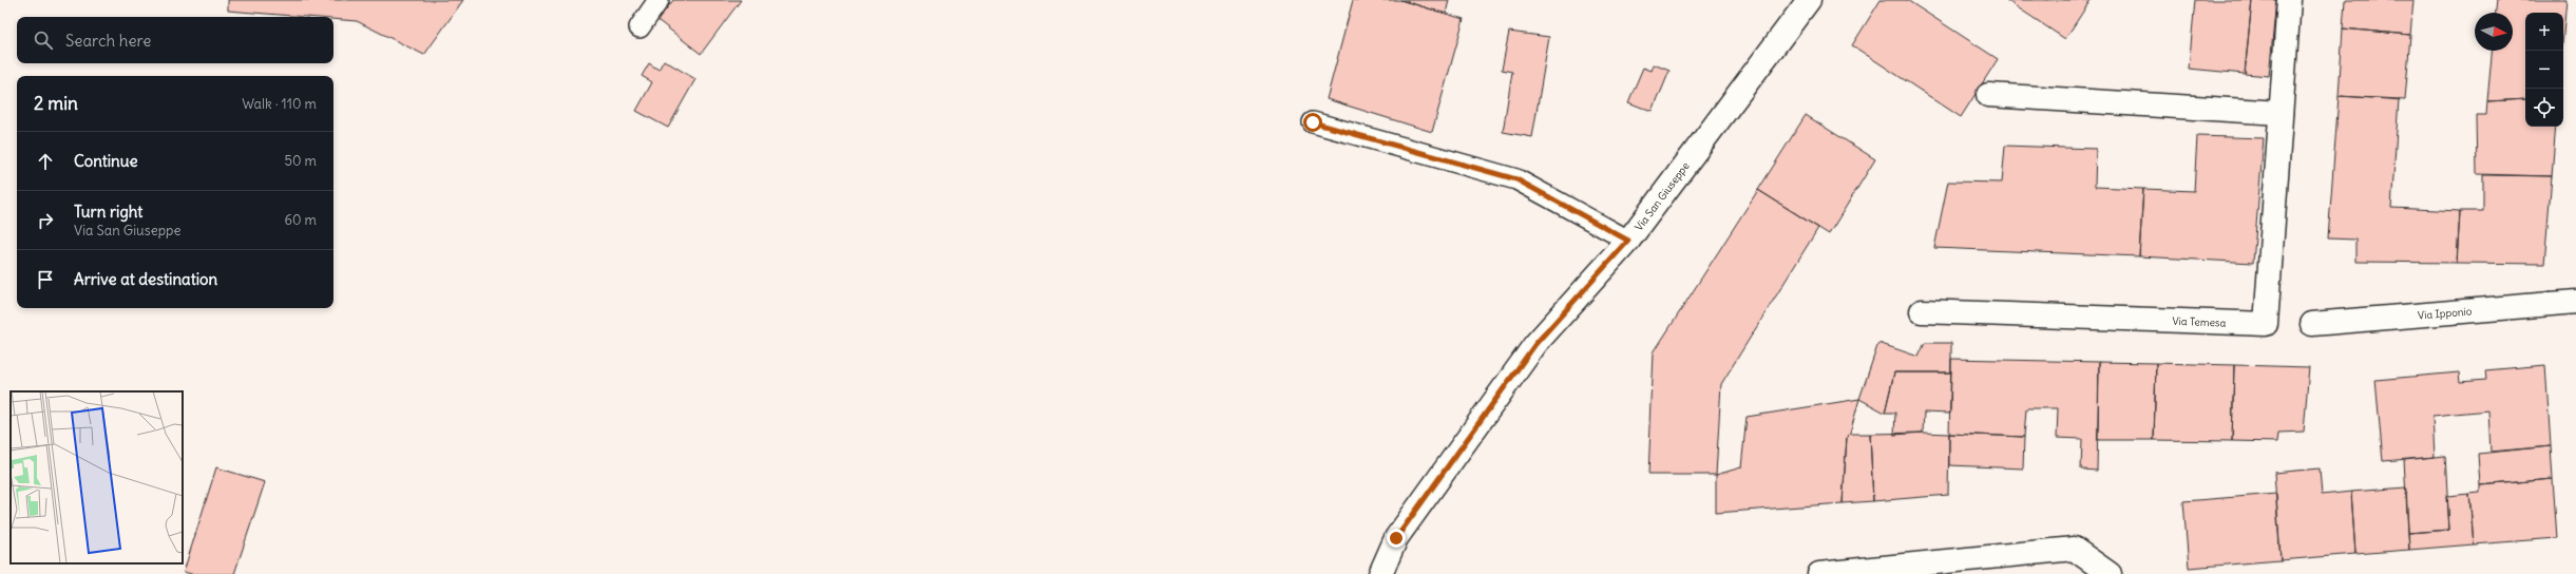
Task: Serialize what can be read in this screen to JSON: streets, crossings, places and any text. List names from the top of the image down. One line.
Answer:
{"streets":{"street":["Via San Giuseppe","Via Ipponio","Via Temesa"]},"north":"right","page":{"map_buttons":["+","−"],"search":"Search here","heading":["2 min","Walk · 110 m"],"list":[["Continue","50 m"],["Turn right","Via San Giuseppe","60 m"],"Arrive at destination"]}}
